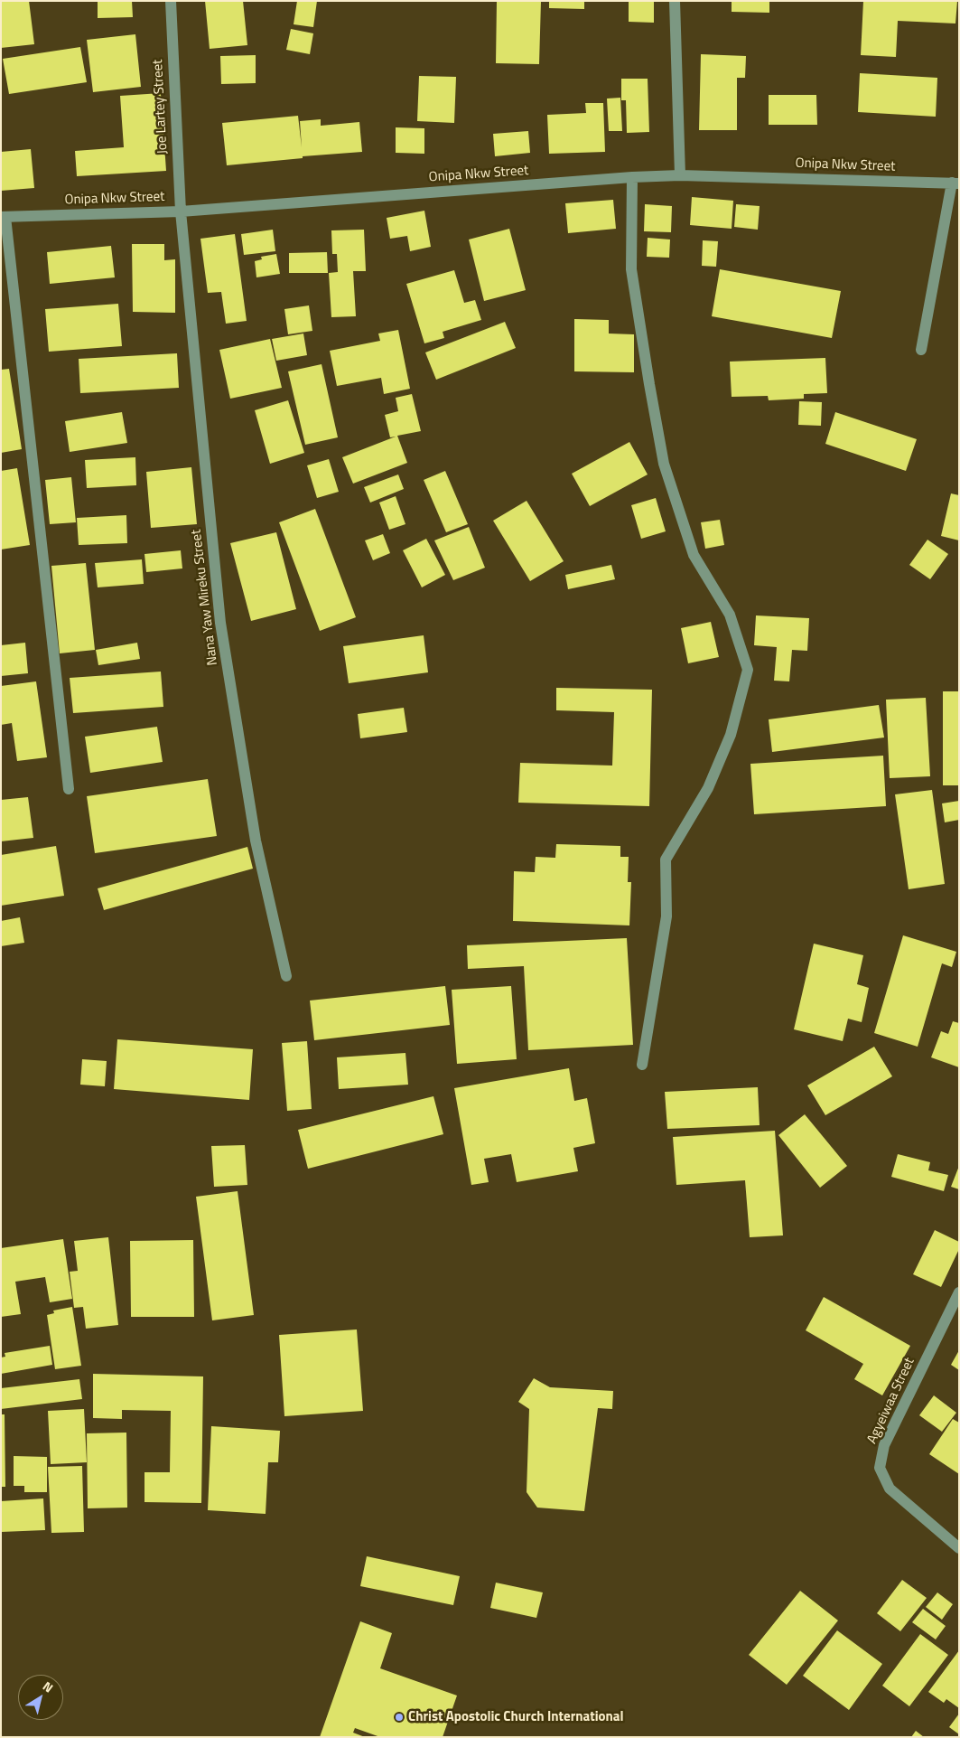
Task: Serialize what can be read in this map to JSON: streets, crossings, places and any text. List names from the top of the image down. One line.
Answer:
{"streets":{"street":["Joe Lartey Street","Onipa Nkw Street","Nana Yaw Mireku Street","Agyeiwaa Street"]},"crossings":[["Joe Lartey Street","Onipa Nkw Street"],["Joe Lartey Street","Nana Yaw Mireku Street"],["Onipa Nkw Street","Nana Yaw Mireku Street"]],"places":["Christ Apostolic Church International"],"north":"top right"}
